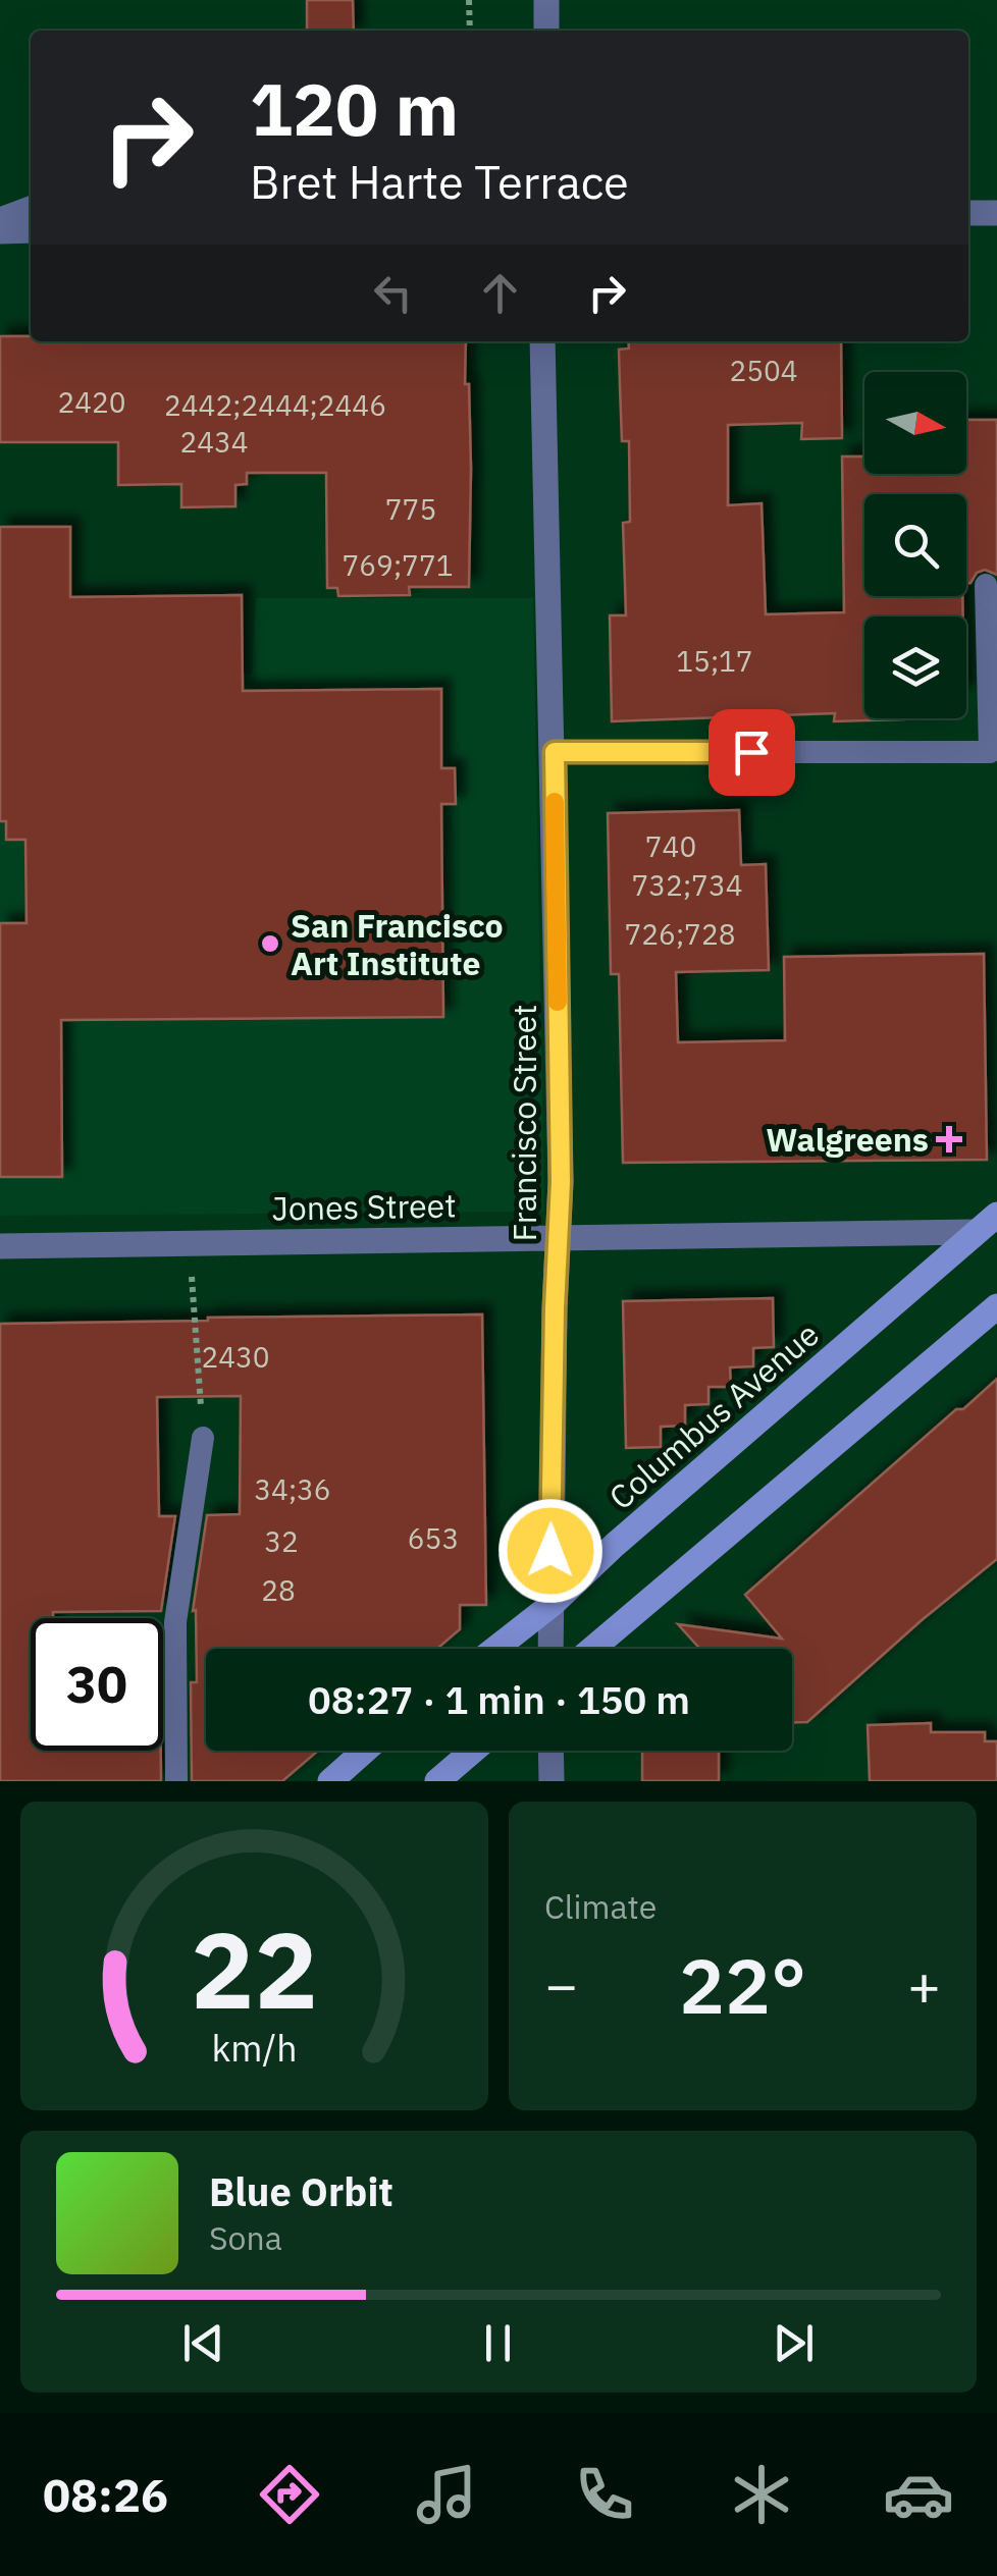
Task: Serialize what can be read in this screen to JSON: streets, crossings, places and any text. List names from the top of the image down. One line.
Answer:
{"streets":{"main road":["Columbus Avenue"],"street":["Francisco Street","Jones Street"]},"crossings":[["Francisco Street","Jones Street"],["Francisco Street","Columbus Avenue"],["Jones Street","Columbus Avenue"]],"places":{"other":["San Francisco Art Institute"],"health":["Walgreens"]},"house_numbers":["2504","2420","2442;2444;2446","2434","775","769;771","15;17","740","732;734","726;728","2430","34;36","653","32","28"],"north":"right","page":{"turn":["120 m","Bret Harte Terrace"],"limit":"30","trip":"08:27 · 1 min · 150 m","tile":"Climate","heat":["−","22°","+"],"song":["Blue Orbit","Sona"],"tabs":"08:26","gauge":["22","km/h"]}}
